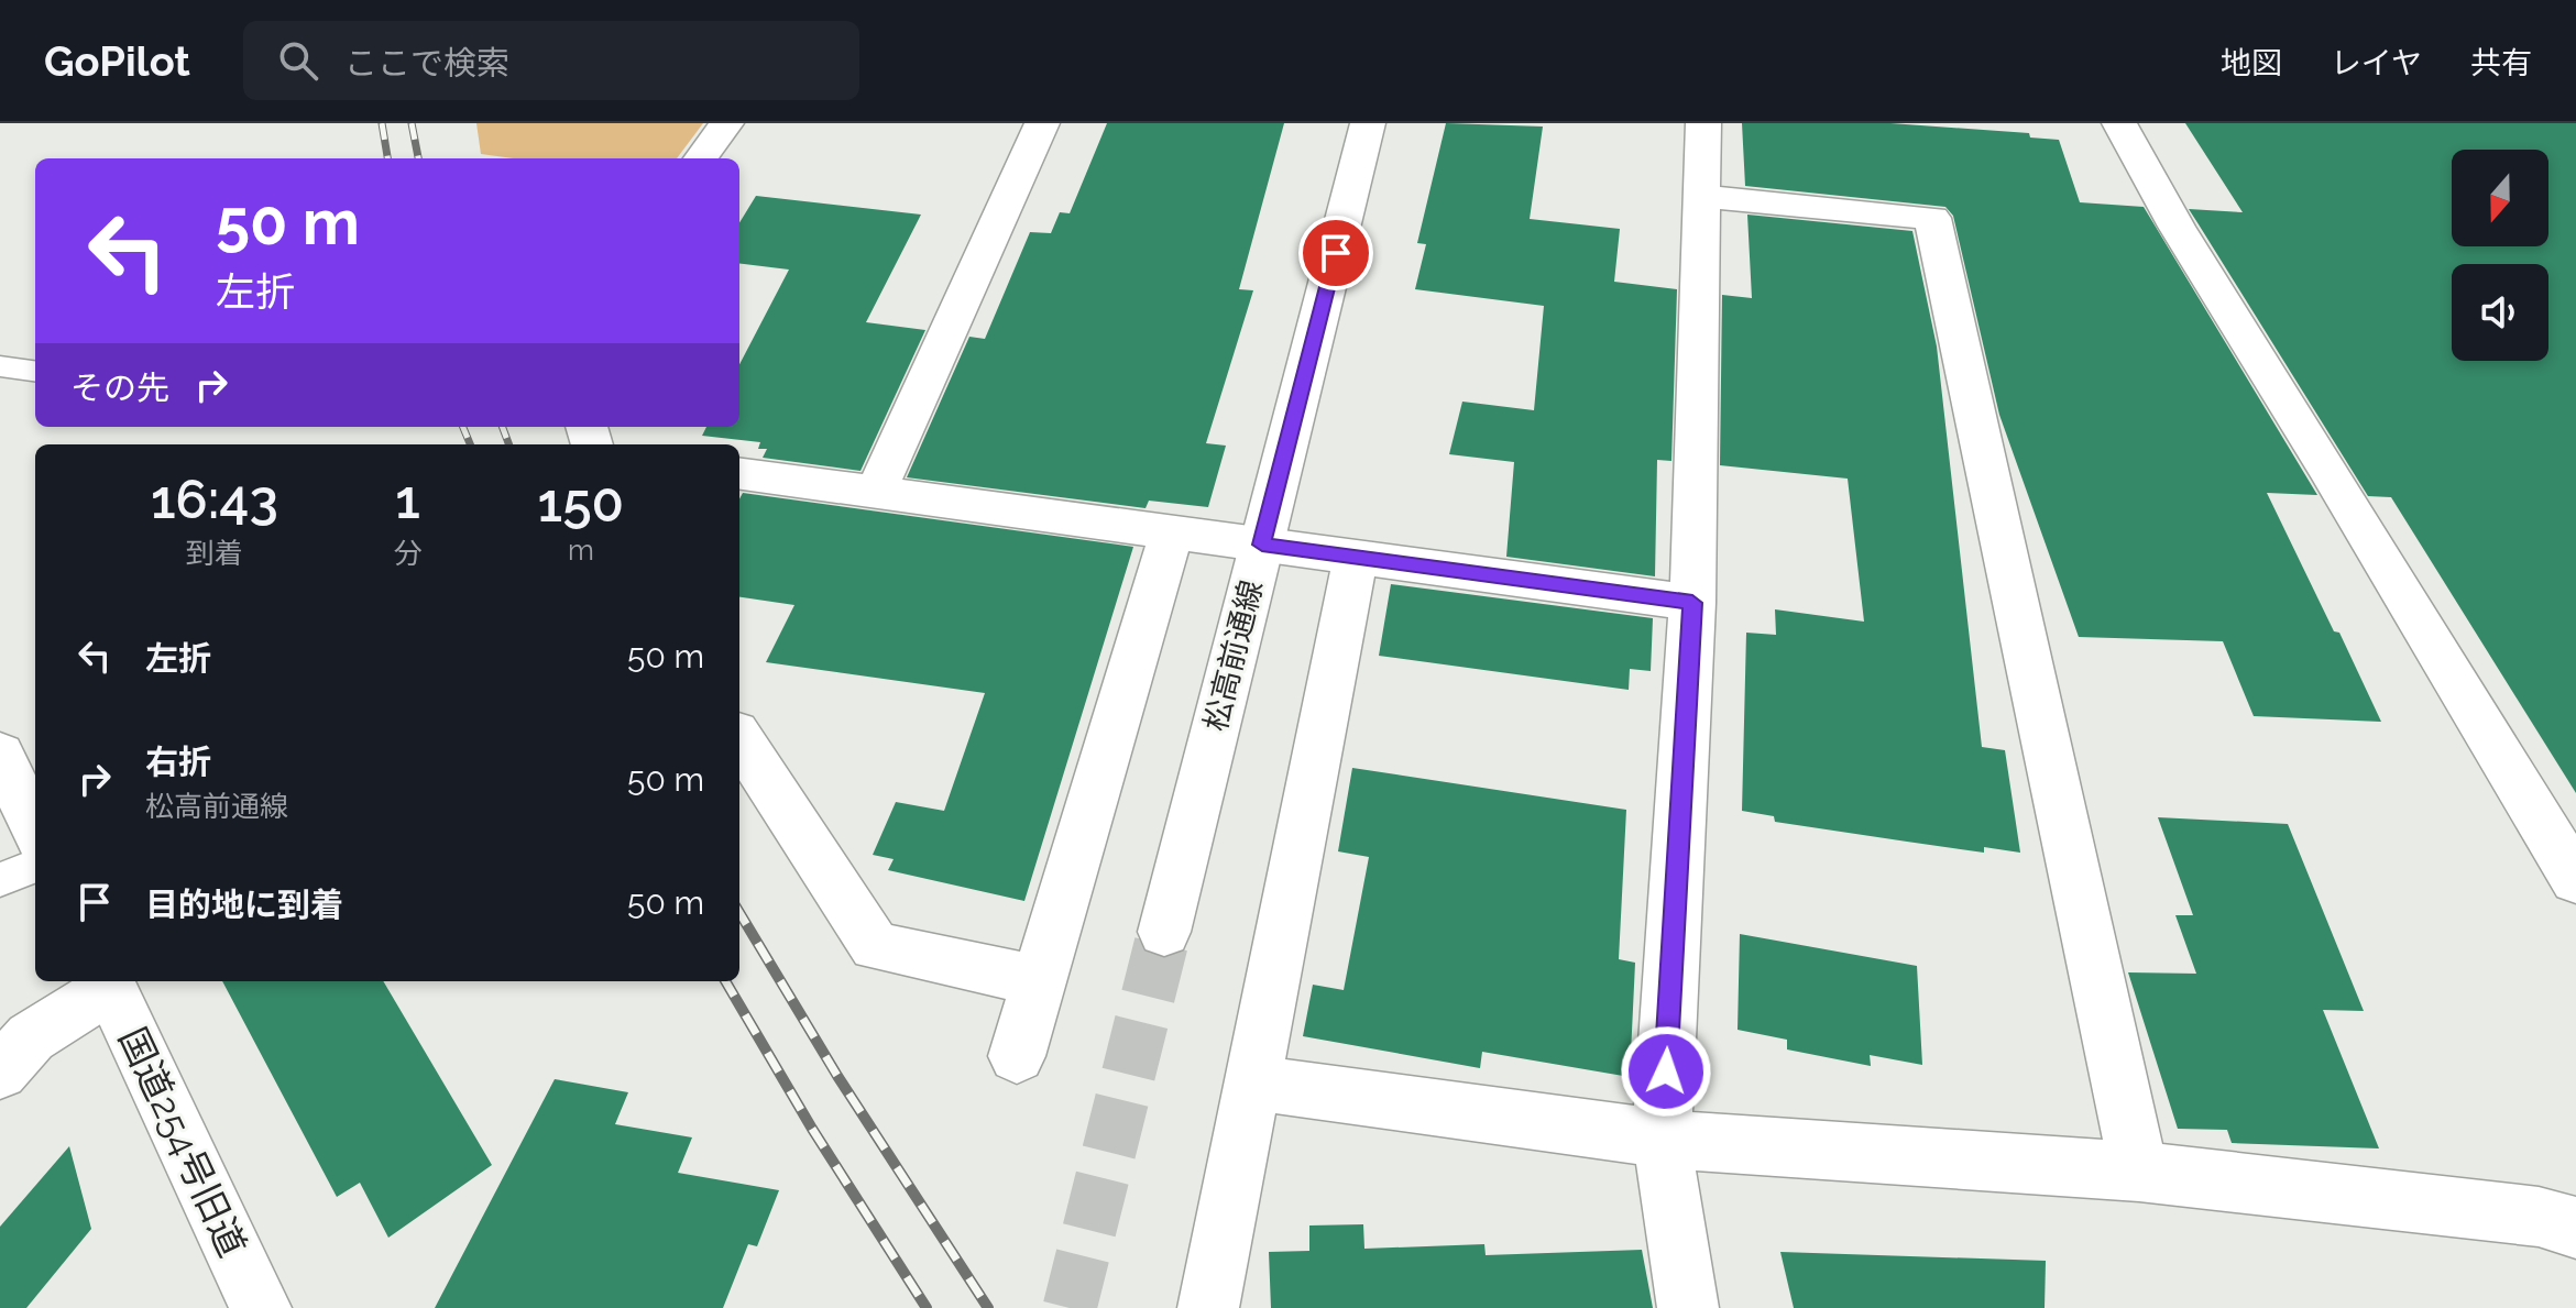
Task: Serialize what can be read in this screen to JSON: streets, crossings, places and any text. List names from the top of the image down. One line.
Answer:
{"streets":{"street":["松高前通線","国道254号旧道"]},"north":"bottom","page":{"header":"GoPilot","search":"ここで検索","nav":["地図","レイヤ","共有"],"turn":["50 m","左折"],"then":"その先","eta":["16:43","到着","1","分","150","m"],"list":[{"name":"左折","value":"50 m"},{"name":"右折","note":"松高前通線","value":"50 m"},{"name":"目的地に到着","value":"50 m"}]}}
